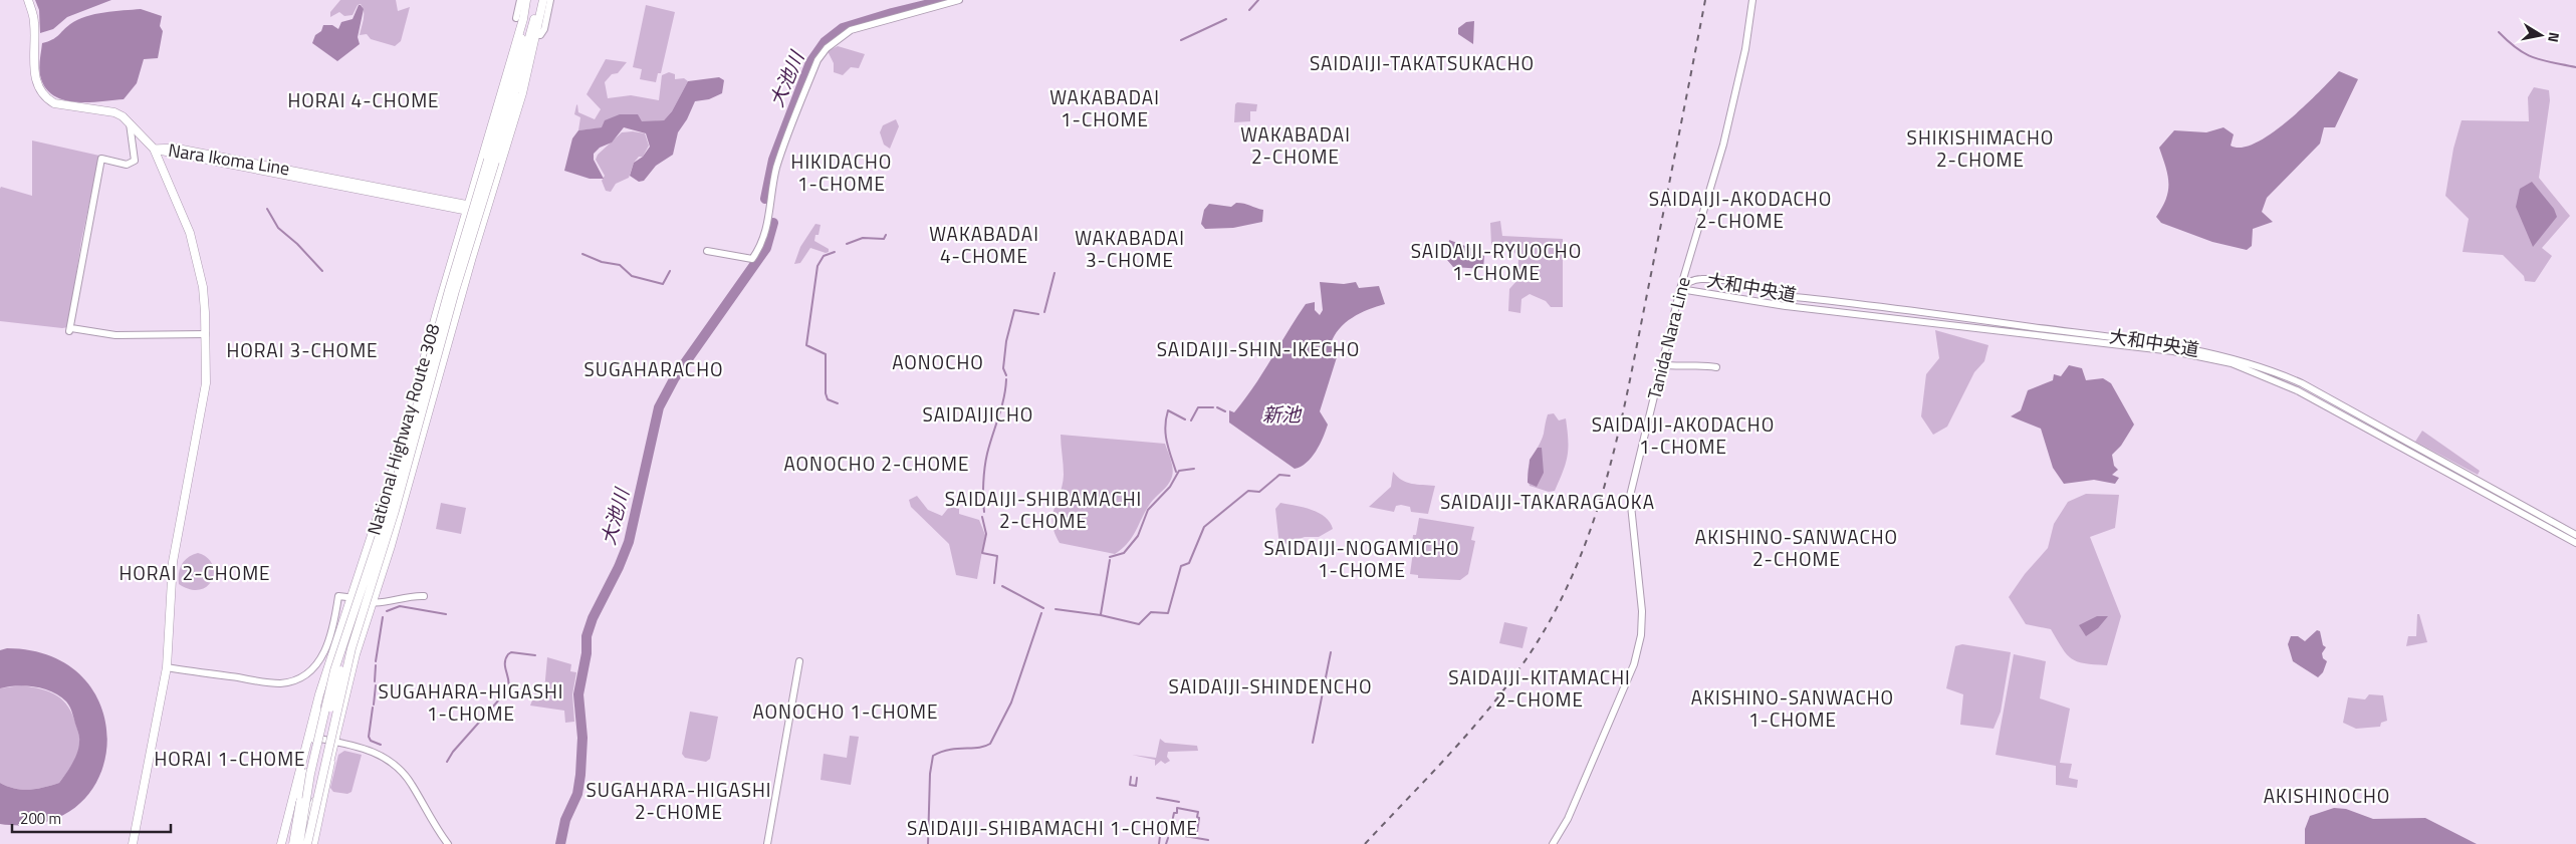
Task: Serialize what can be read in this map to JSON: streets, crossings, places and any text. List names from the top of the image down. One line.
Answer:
{"streets":{"highway":["National Highway Route 308"],"main road":["Nara Ikoma Line"],"street":["大和中央道","Tanida Nara Line"]},"crossings":[["Nara Ikoma Line","National Highway Route 308"],["大和中央道","Tanida Nara Line"]],"districts":["SAIDAIJI-TAKATSUKACHO","WAKABADAI 1-CHOME","HORAI 4-CHOME","WAKABADAI 2-CHOME","SHIKISHIMACHO 2-CHOME","HIKIDACHO 1-CHOME","SAIDAIJI-AKODACHO 2-CHOME","WAKABADAI 4-CHOME","WAKABADAI 3-CHOME","SAIDAIJI-RYUOCHO 1-CHOME","SAIDAIJI-SHIN-IKECHO","HORAI 3-CHOME","AONOCHO","SUGAHARACHO","SAIDAIJICHO","SAIDAIJI-AKODACHO 1-CHOME","AONOCHO 2-CHOME","SAIDAIJI-SHIBAMACHI 2-CHOME","SAIDAIJI-TAKARAGAOKA","AKISHINO-SANWACHO 2-CHOME","SAIDAIJI-NOGAMICHO 1-CHOME","HORAI 2-CHOME","SAIDAIJI-KITAMACHI 2-CHOME","SAIDAIJI-SHINDENCHO","SUGAHARA-HIGASHI 1-CHOME","AKISHINO-SANWACHO 1-CHOME","AONOCHO 1-CHOME","HORAI 1-CHOME","SUGAHARA-HIGASHI 2-CHOME","AKISHINOCHO","SAIDAIJI-SHIBAMACHI 1-CHOME"],"water":["大池川","新池"],"scale_bar":"200 m","north":"right"}
